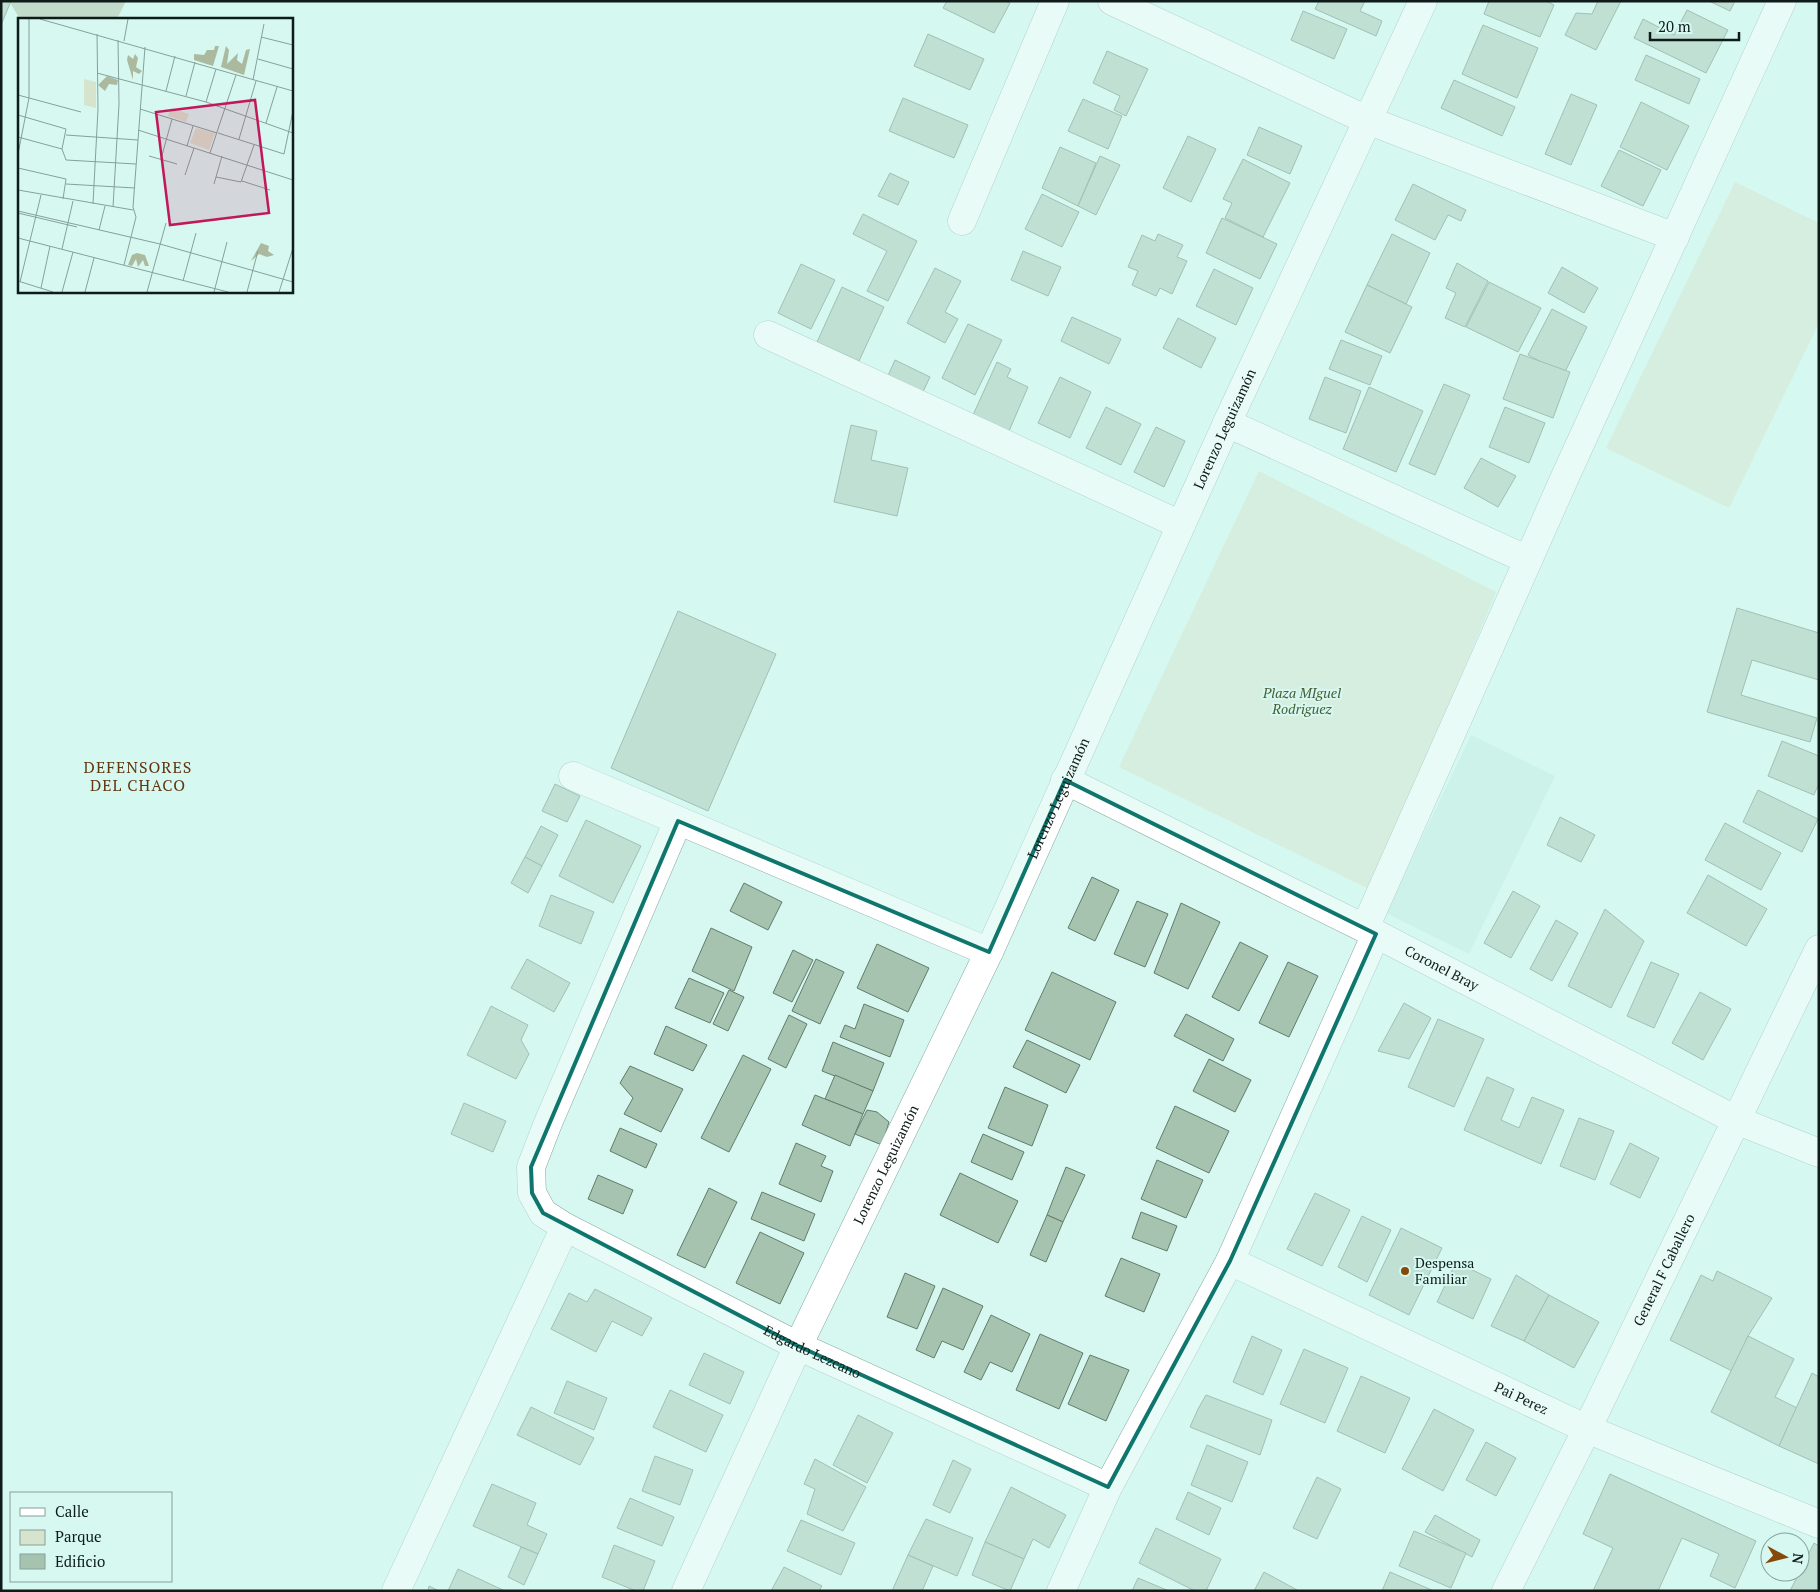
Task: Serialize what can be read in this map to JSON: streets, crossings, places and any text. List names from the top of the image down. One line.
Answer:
{"streets":{"street":["Lorenzo Leguizamón","Coronel Bray","General F Caballero","Edgardo Lezcano","Pai Perez"]},"crossings":[["Lorenzo Leguizamón","Coronel Bray"],["Lorenzo Leguizamón","Edgardo Lezcano"],["Coronel Bray","General F Caballero"],["General F Caballero","Pai Perez"]],"districts":["DEFENSORES DEL CHACO"],"parks":["Plaza MIguel Rodriguez"],"places":["Despensa Familiar"],"legend":["Calle","Parque","Edificio"],"scale_bar":"20 m","north":"right"}
